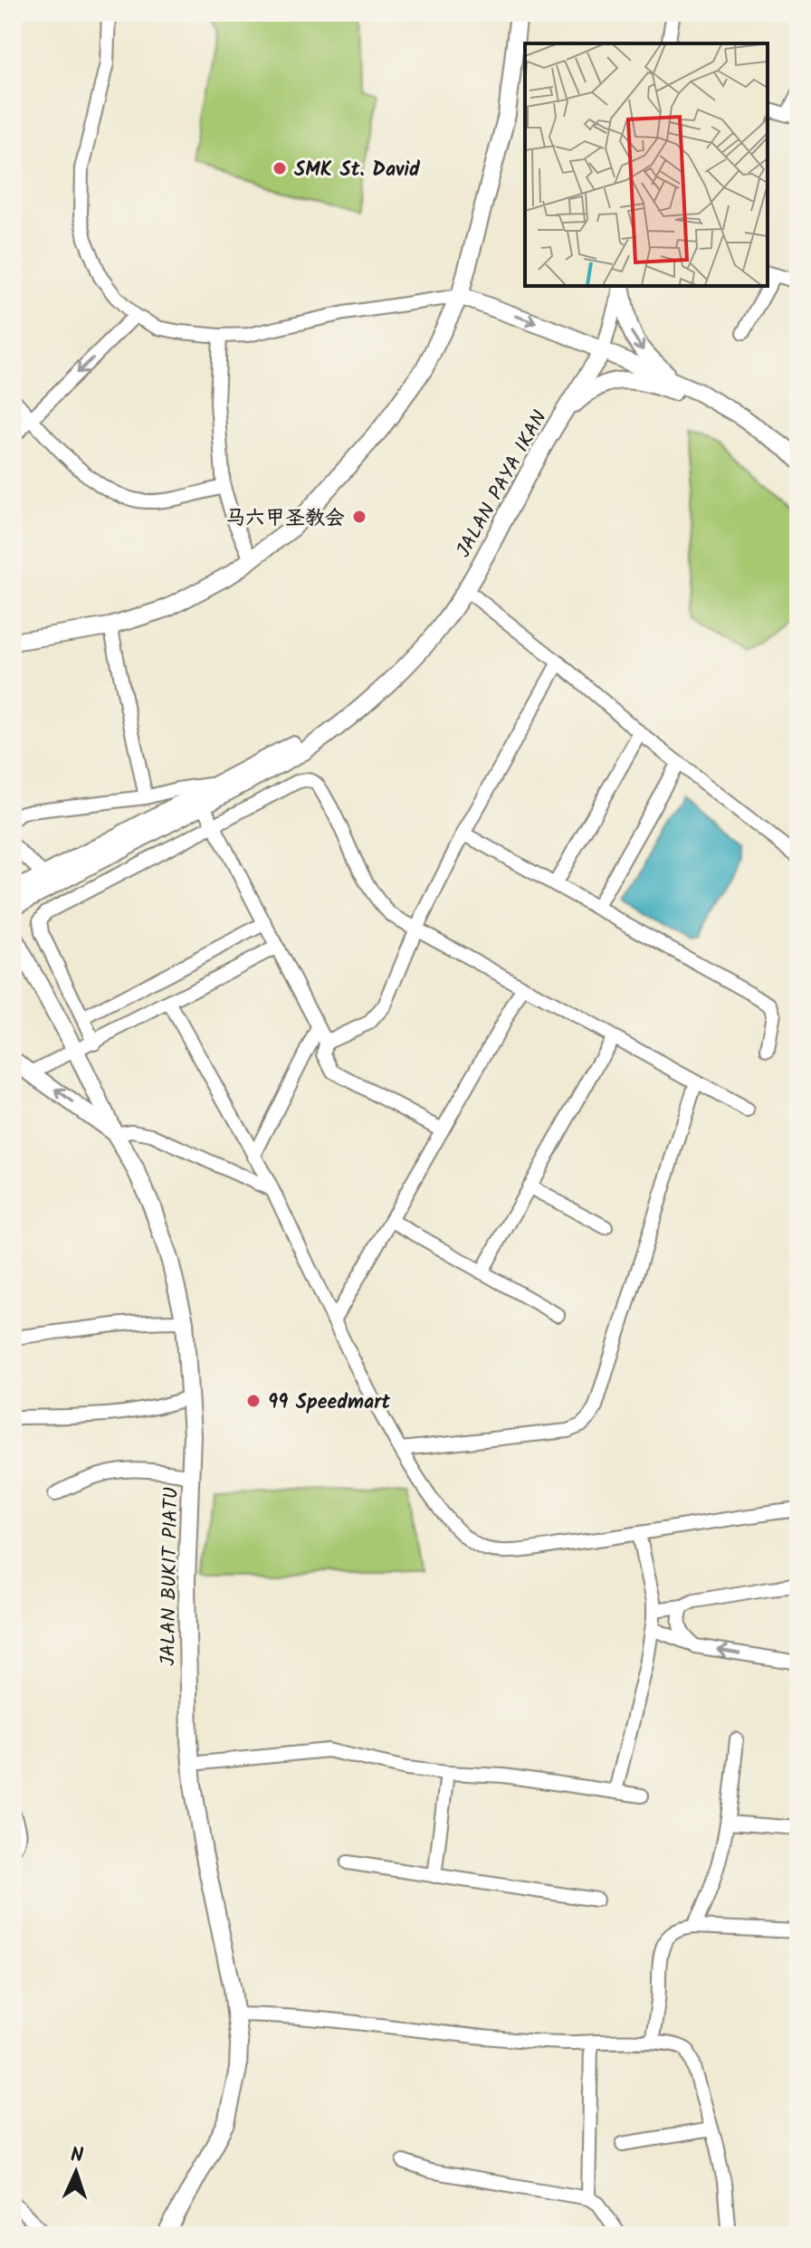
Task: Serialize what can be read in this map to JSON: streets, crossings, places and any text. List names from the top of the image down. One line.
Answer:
{"streets":{"main road":["JALAN PAYA IKAN","JALAN BUKIT PIATU"]},"places":["SMK St. David","马六甲圣教会","99 Speedmart"],"north":"top"}
